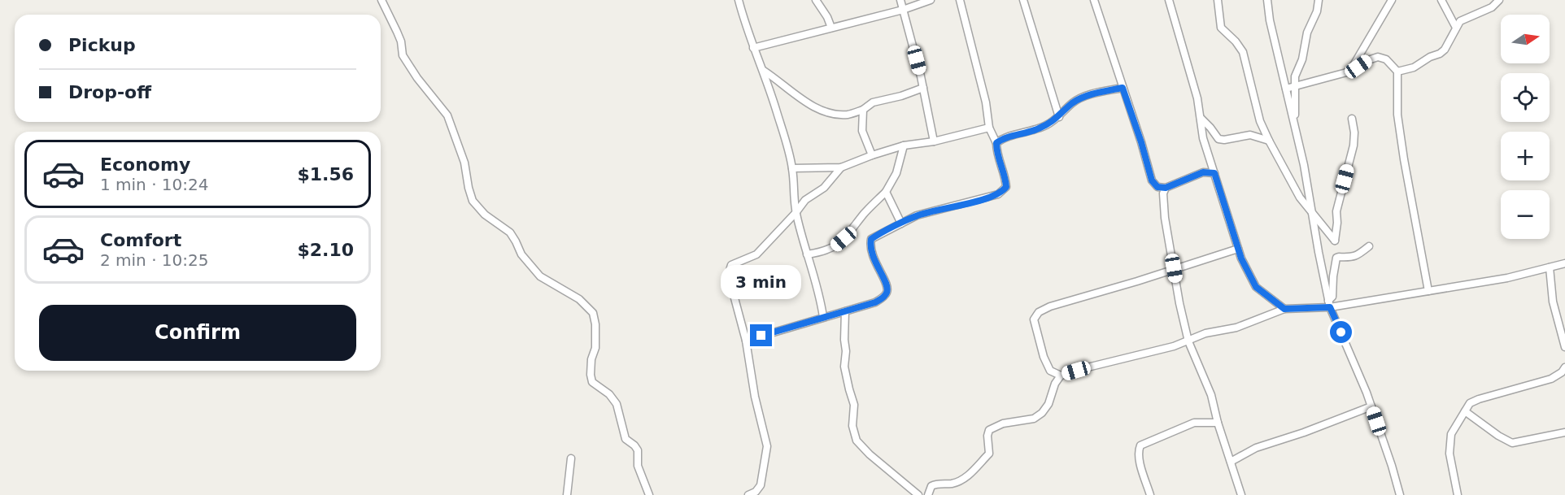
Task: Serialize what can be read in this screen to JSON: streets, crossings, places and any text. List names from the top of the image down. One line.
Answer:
{"north":"right","page":{"map_buttons":["+","−"],"banner":["Pickup","Drop-off"],"list":[{"name":"Economy","note":"1 min · 10:24","value":"$1.56"},{"name":"Comfort","note":"2 min · 10:25","value":"$2.10"}],"bubble":"3 min","buttons":"Confirm"}}
